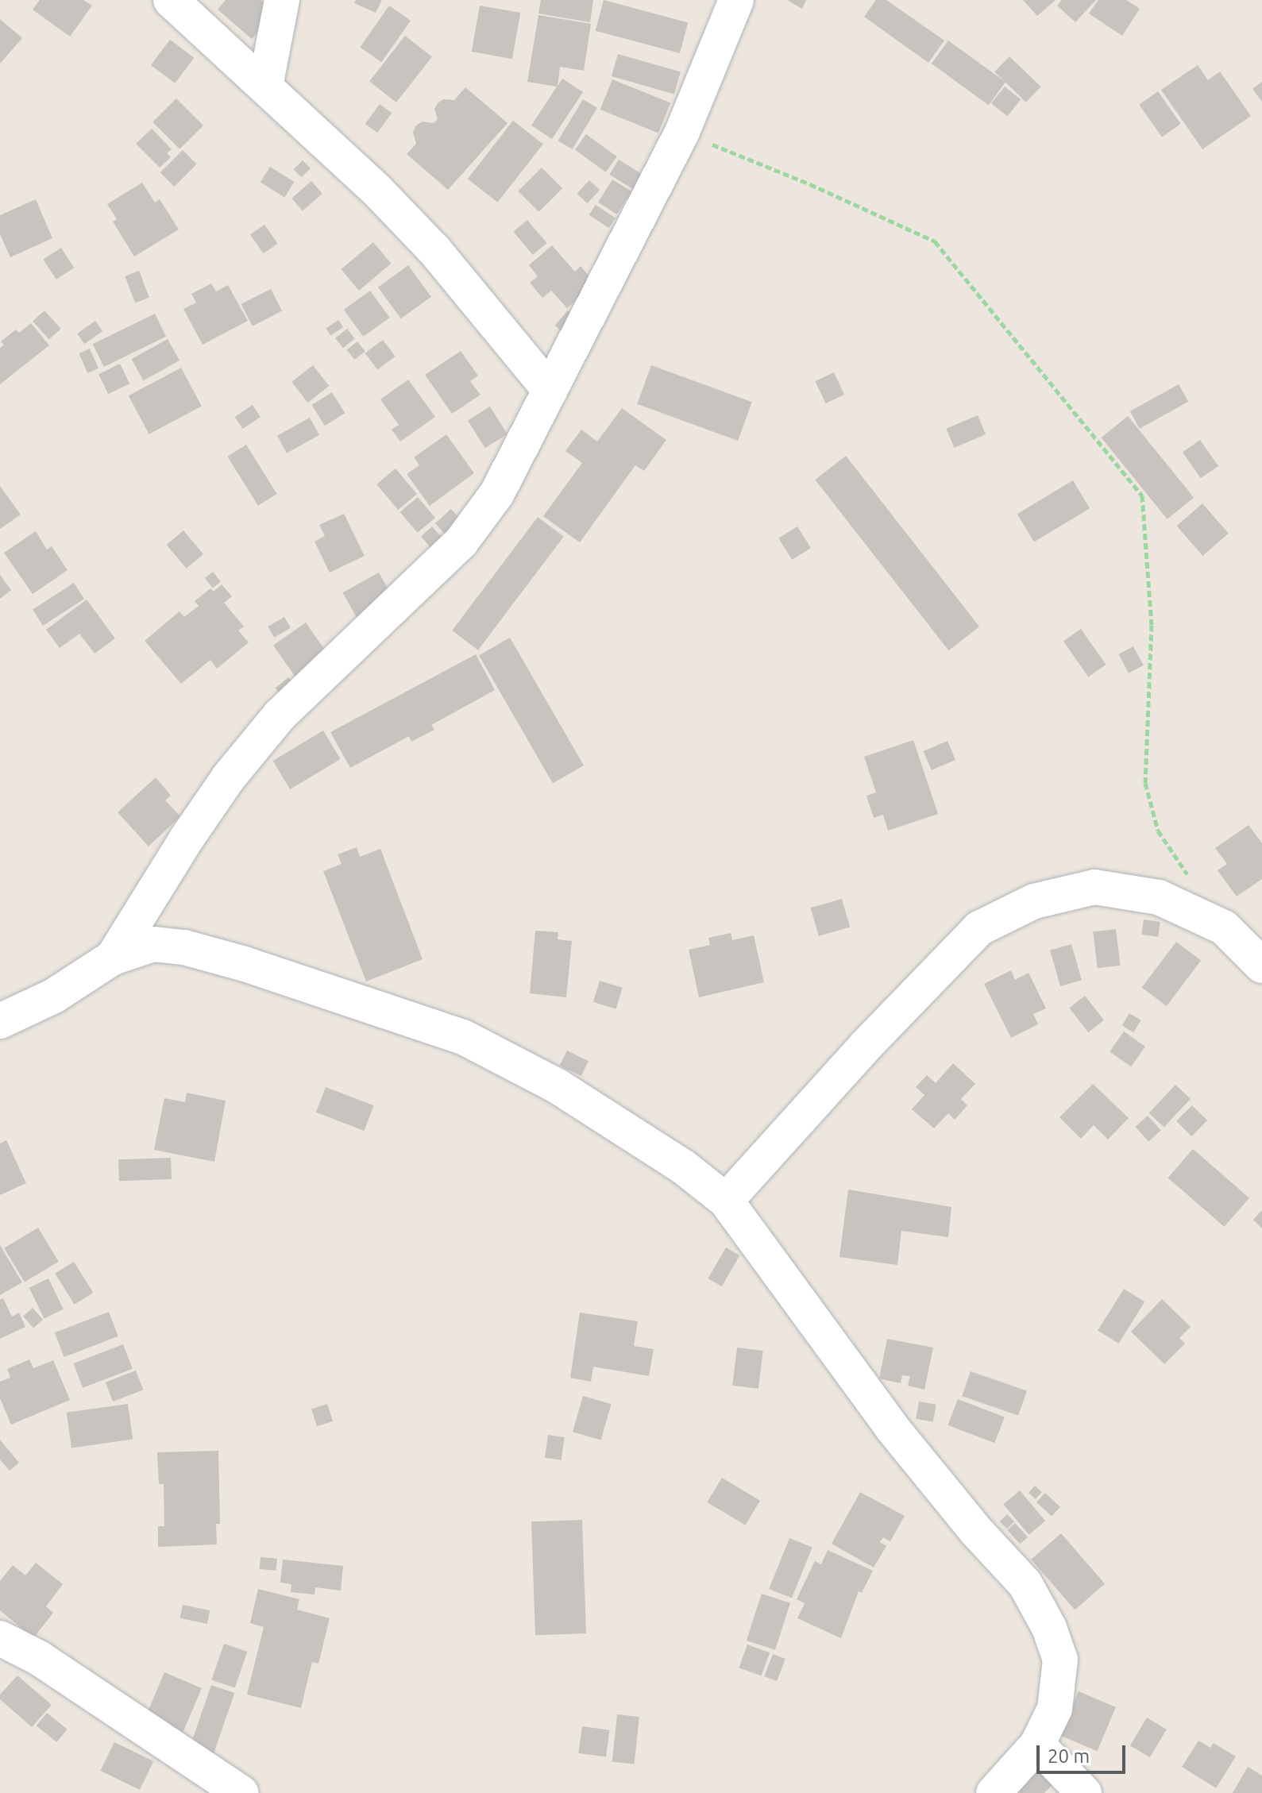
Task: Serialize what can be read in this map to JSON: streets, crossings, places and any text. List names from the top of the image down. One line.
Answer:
{"scale_bar":"20 m"}
